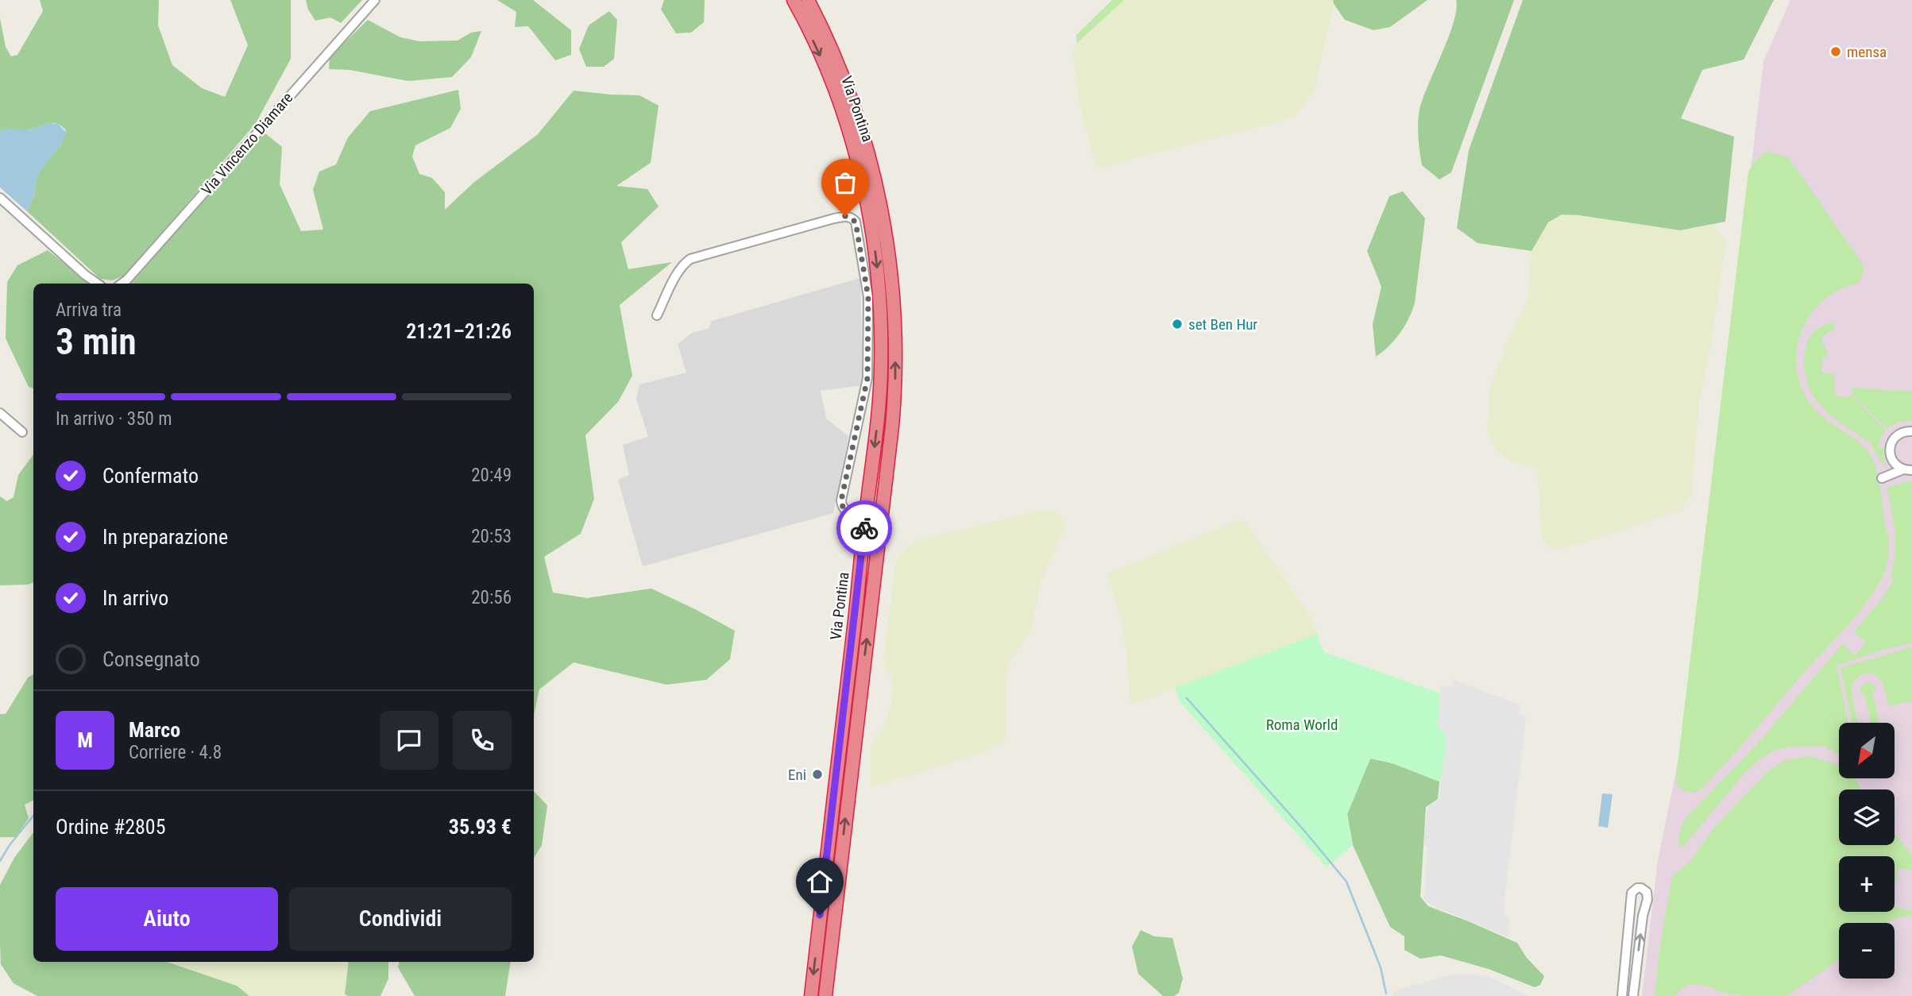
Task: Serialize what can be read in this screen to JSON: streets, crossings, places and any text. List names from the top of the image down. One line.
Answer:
{"streets":{"highway":["Via Pontina"],"street":["Via Vincenzo Diamare"]},"parks":["Roma World"],"places":["mensa","set Ben Hur","Eni"],"north":"bottom left","page":{"heading":["3 min","Arriva tra","21:21–21:26"],"panel":["Marco","Corriere · 4.8","Ordine #2805","35.93 €"],"bar":"In arrivo · 350 m","list":[["Confermato","20:49"],["In preparazione","20:53"],["In arrivo","20:56"],"Consegnato"],"round":"M","map_buttons":["+","−"],"buttons":["Aiuto","Condividi"]}}
